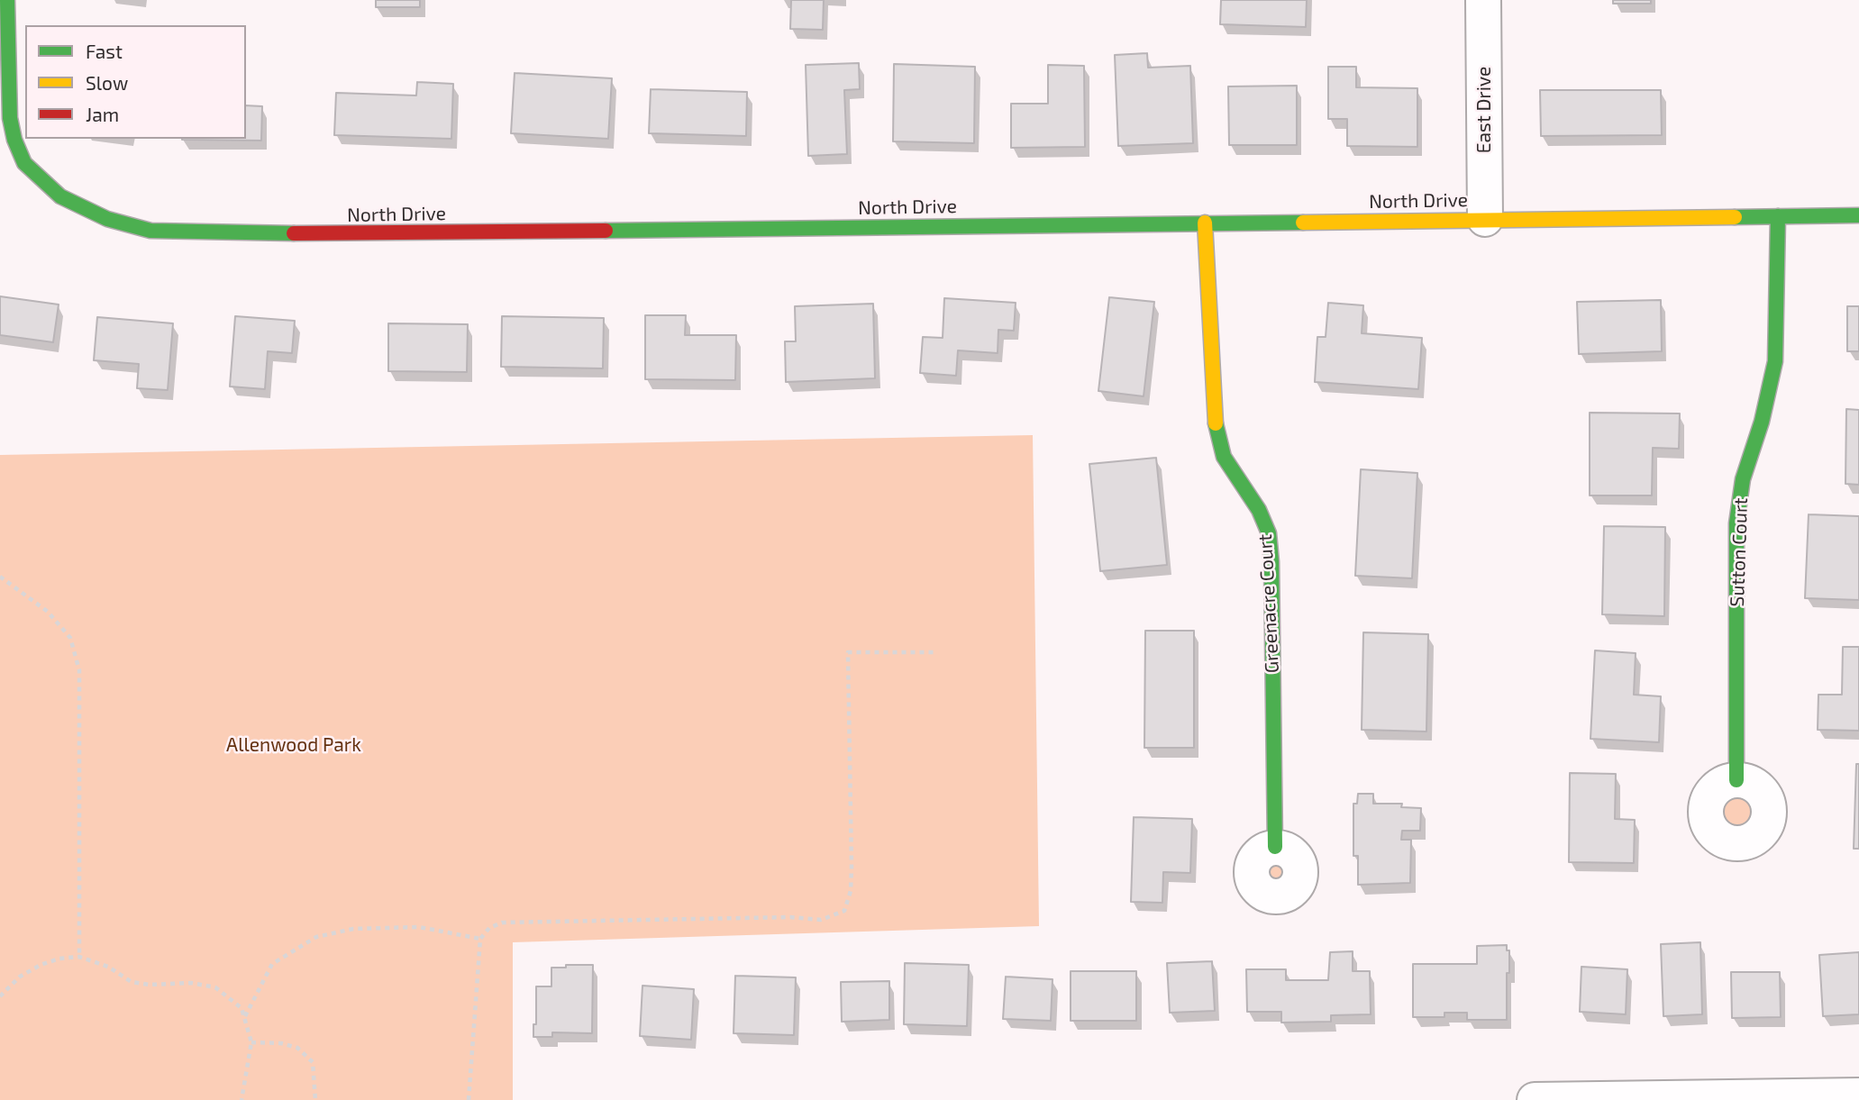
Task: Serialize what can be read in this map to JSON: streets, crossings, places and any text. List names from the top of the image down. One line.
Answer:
{"streets":{"street":["East Drive","North Drive","Sutton Court","Greenacre Court"]},"crossings":[["East Drive","North Drive"],["North Drive","Sutton Court"],["North Drive","Greenacre Court"]],"parks":["Allenwood Park"],"legend":["Fast","Slow","Jam"]}
